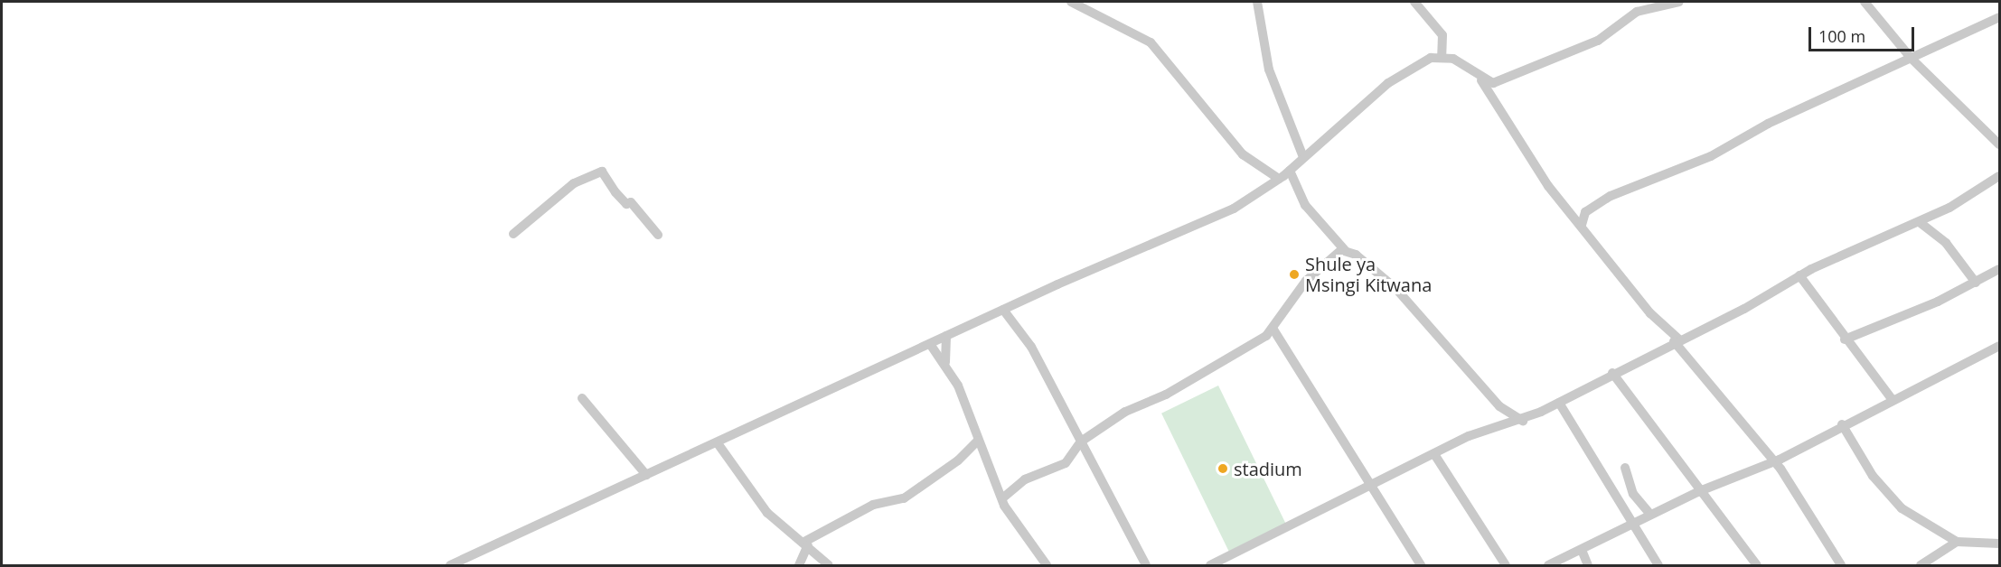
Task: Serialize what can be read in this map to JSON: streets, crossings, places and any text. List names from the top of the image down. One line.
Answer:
{"places":["Shule ya Msingi Kitwana","stadium"],"scale_bar":"100 m"}
